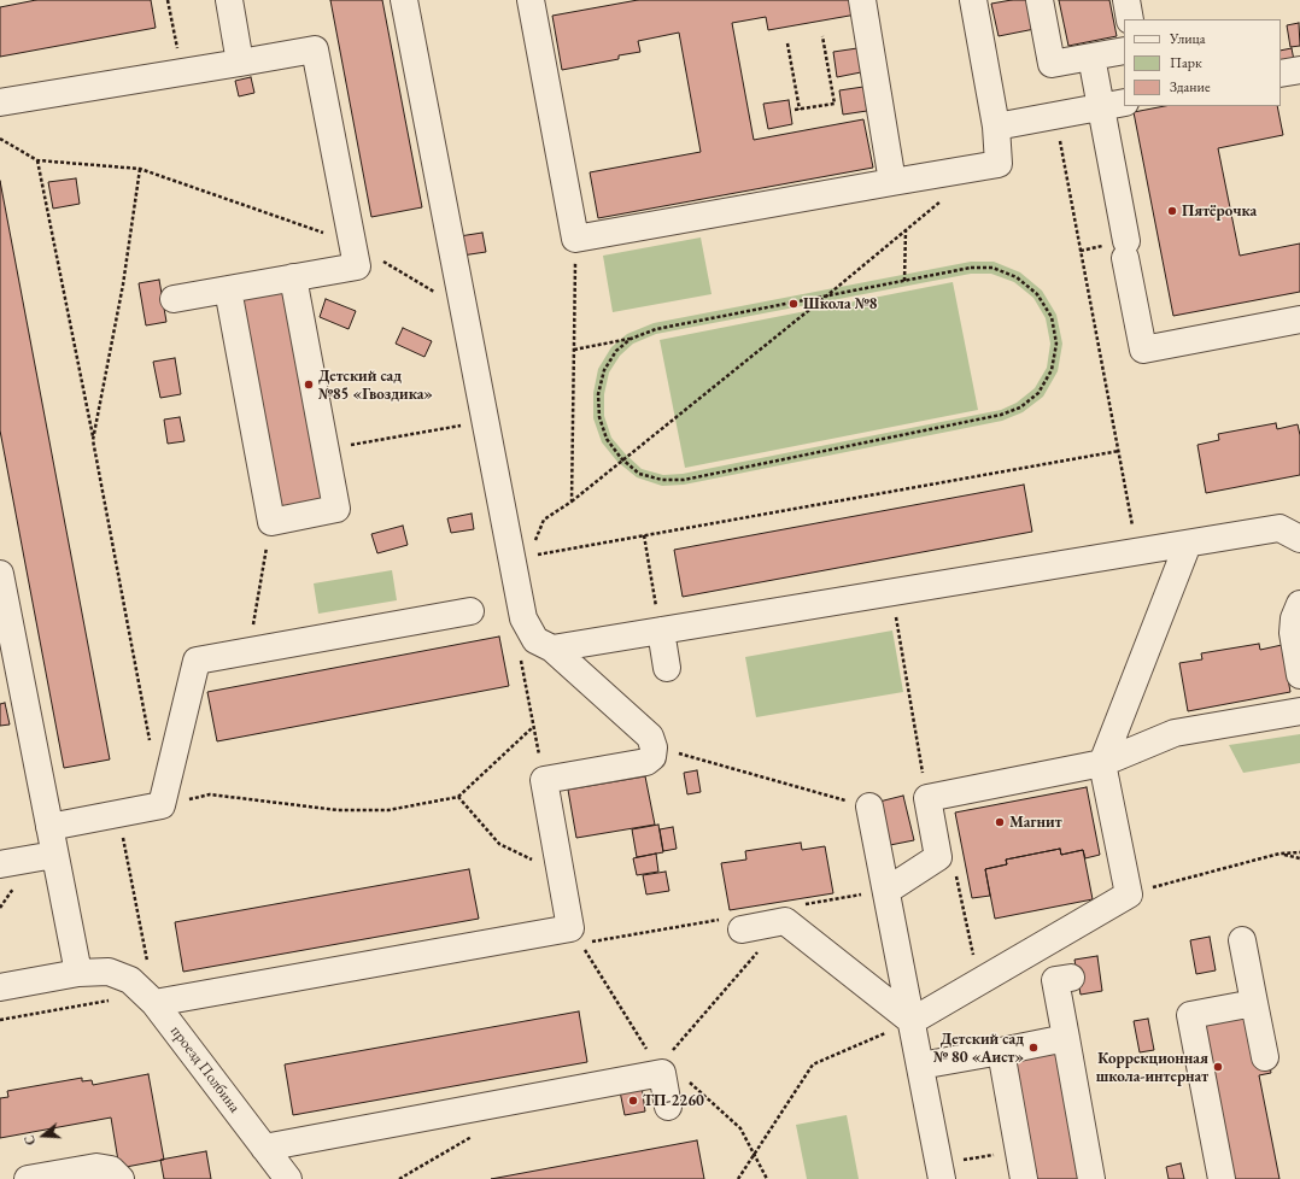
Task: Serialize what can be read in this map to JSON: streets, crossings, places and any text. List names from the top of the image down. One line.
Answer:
{"streets":{"street":["проезд Полбина"]},"places":["Пятёрочка","Школа №8","Детский сад №85 «Гвоздика»","Магнит","Детский сад № 80 «Аист»","Коррекционная школа-интернат","ТП-2260"],"legend":["Улица","Парк","Здание"],"north":"left"}
